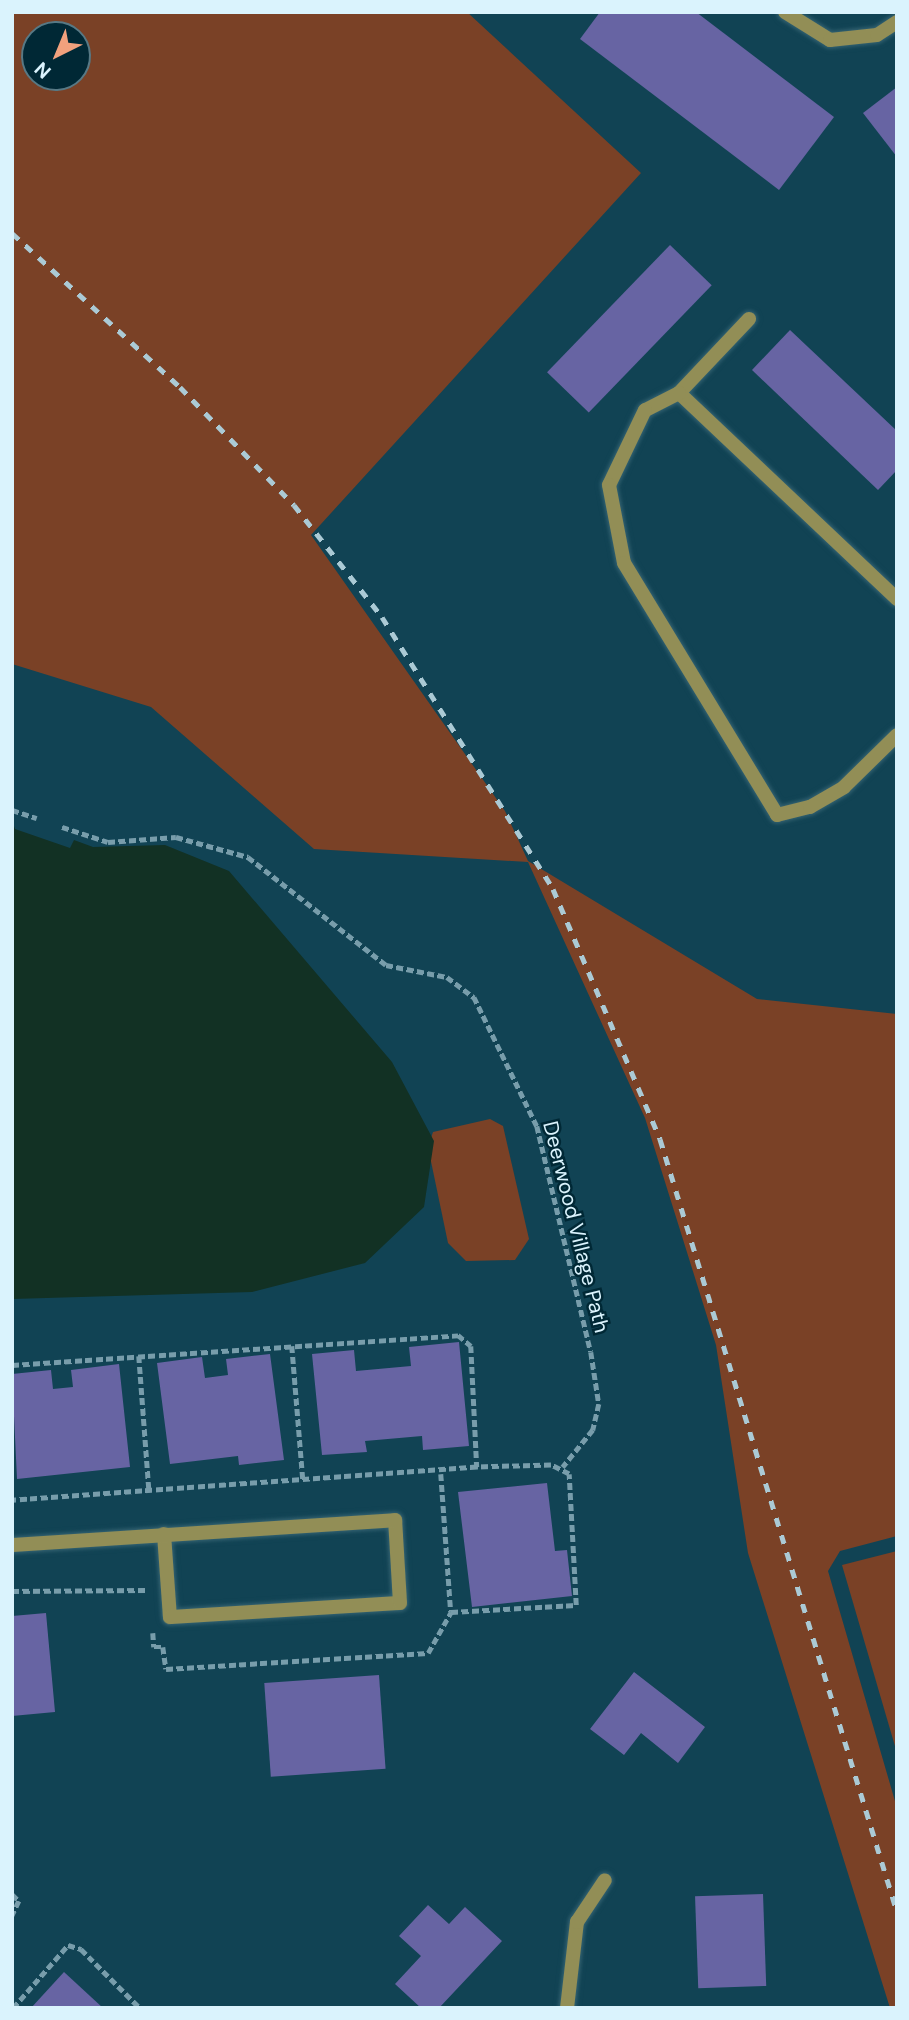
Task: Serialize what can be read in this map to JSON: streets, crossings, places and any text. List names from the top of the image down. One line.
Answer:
{"streets":{"path":["Deerwood Village Path"]},"north":"bottom left"}
